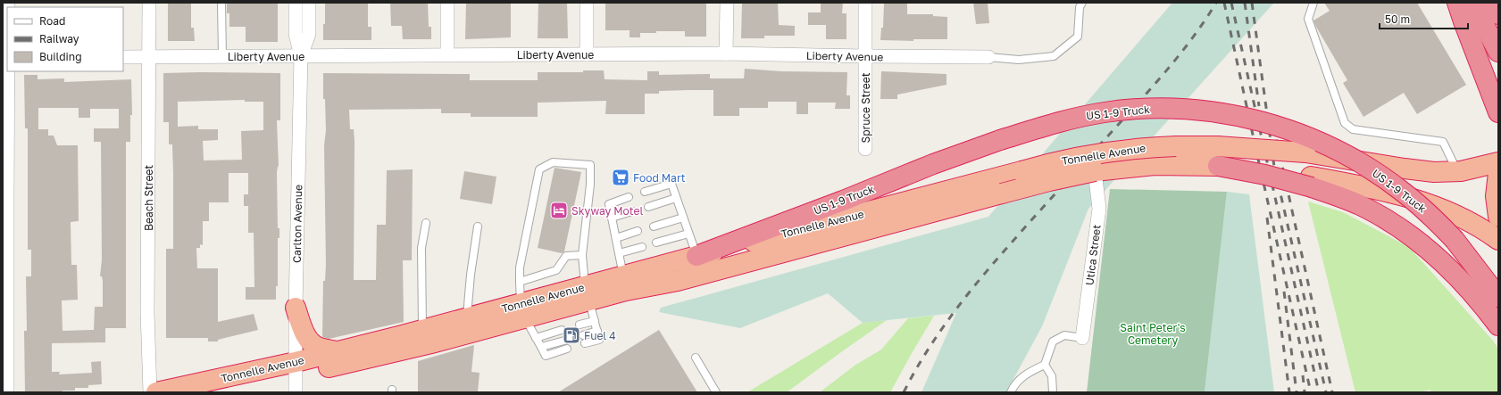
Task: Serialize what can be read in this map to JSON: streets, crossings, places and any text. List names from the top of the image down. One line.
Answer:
{"streets":{"highway":["US 1-9 Truck","Tonnelle Avenue"],"street":["Liberty Avenue","Spruce Street","Beach Street","Carlton Avenue","Utica Street"]},"crossings":[["Liberty Avenue","Spruce Street"],["Liberty Avenue","Beach Street"],["Liberty Avenue","Carlton Avenue"],["US 1-9 Truck","Tonnelle Avenue"],["Tonnelle Avenue","Carlton Avenue"],["Tonnelle Avenue","Utica Street"]],"parks":["Saint Peter's Cemetery"],"places":{"supermarket":["Food Mart"],"hotel":["Skyway Motel"],"fuel station":["Fuel 4"]},"legend":["Road","Railway","Building"],"scale_bar":"50 m"}
